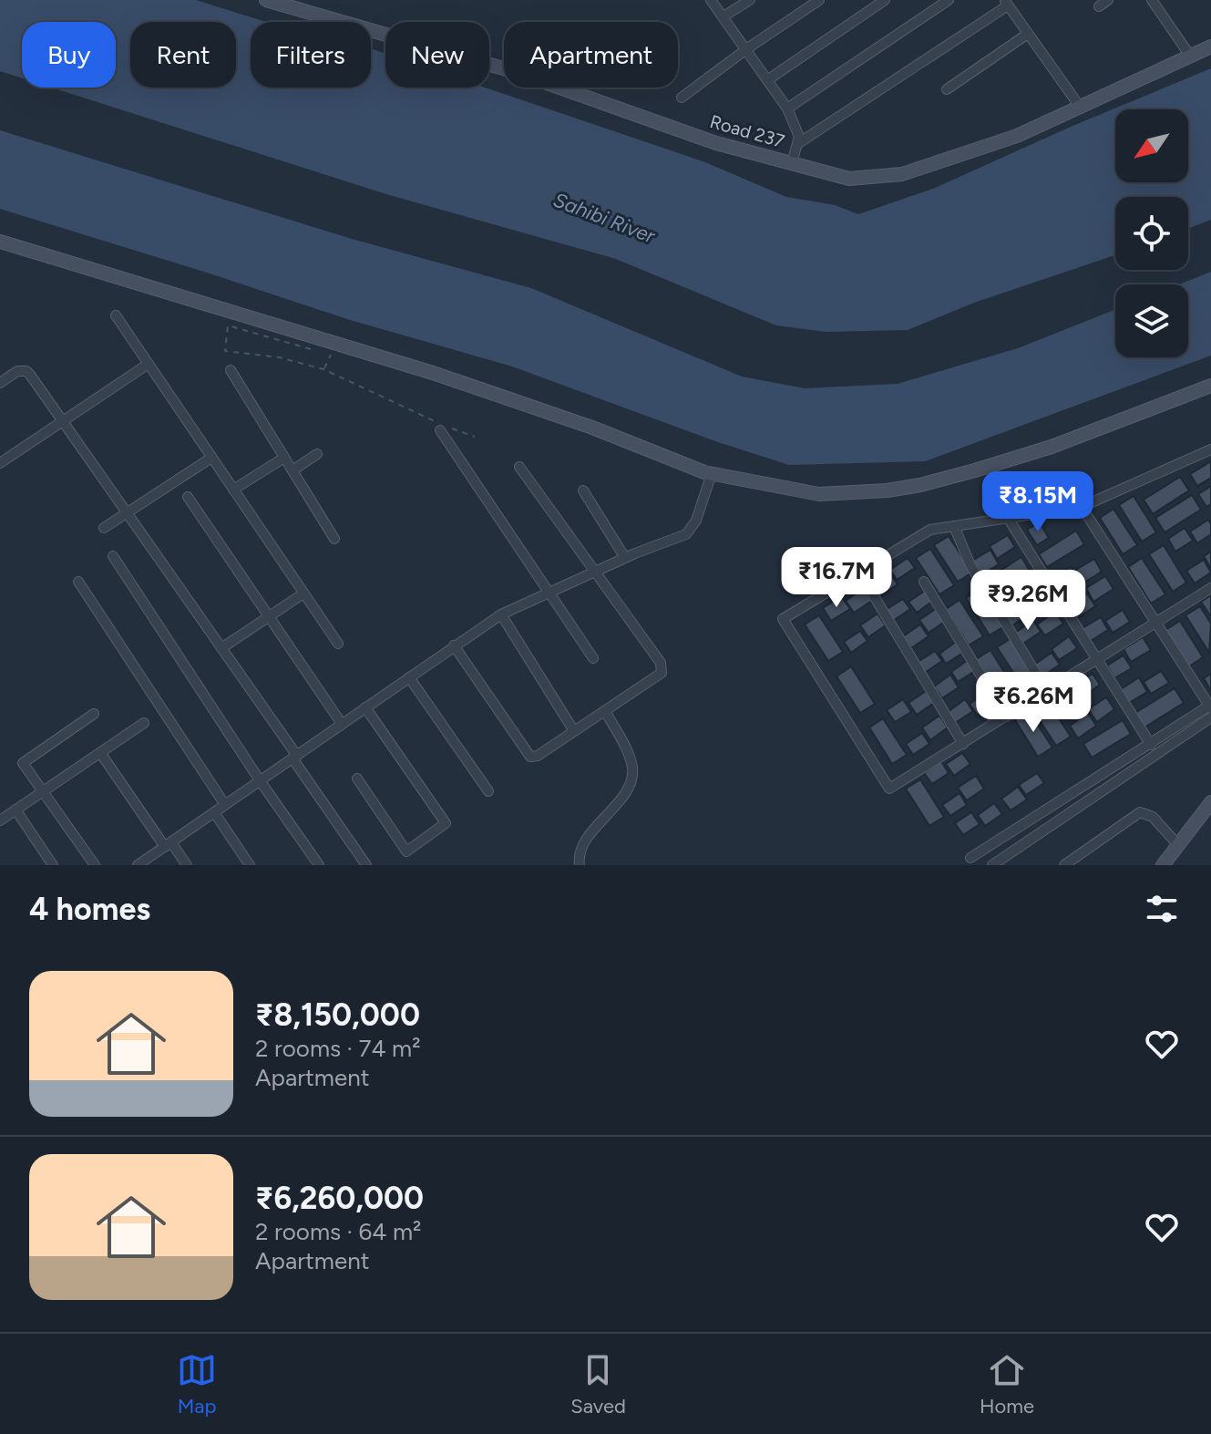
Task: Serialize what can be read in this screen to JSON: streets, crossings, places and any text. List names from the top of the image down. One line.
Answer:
{"streets":{"street":["Road 237"]},"water":["Sahibi River"],"north":"bottom left","page":{"chip":["Buy","Rent","Filters","New","Apartment"],"price":["₹8.15M","₹16.7M","₹9.26M","₹6.26M"],"heading":"4 homes","list":[{"name":"₹8,150,000","note":"2 rooms · 74 m² · Apartment"},{"name":"₹6,260,000","note":"2 rooms · 64 m² · Apartment"}],"tabs":["Map","Saved","Home"]}}
